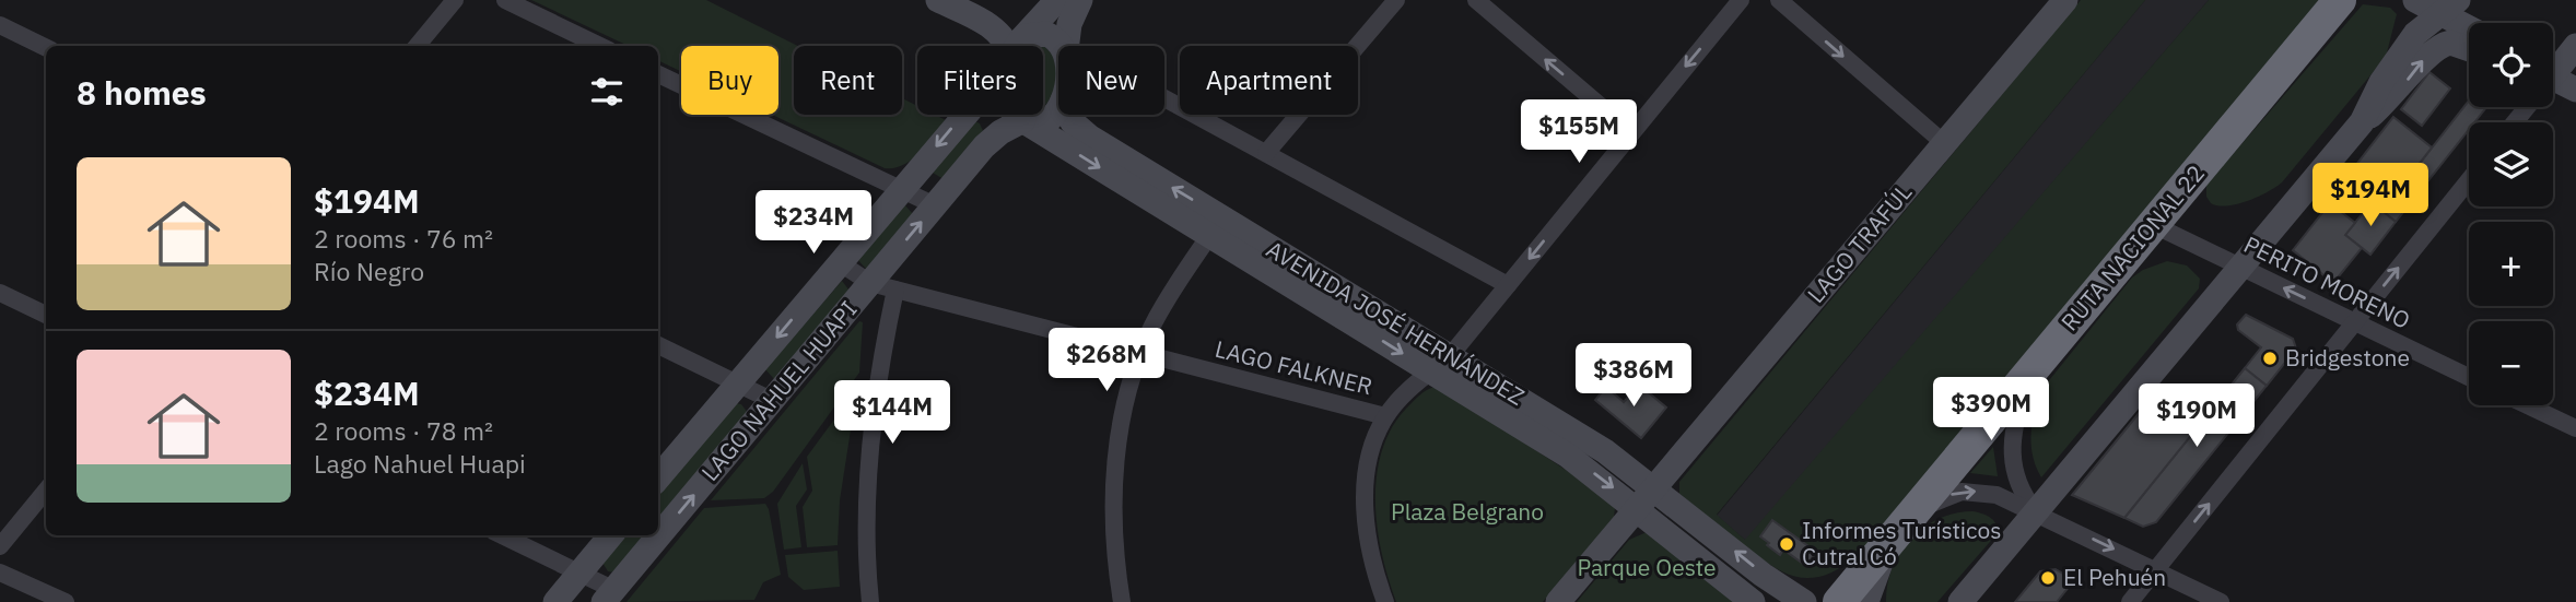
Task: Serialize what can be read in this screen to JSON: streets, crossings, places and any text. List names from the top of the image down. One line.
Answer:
{"streets":{"highway":["RUTA NACIONAL 22"],"main road":["LAGO TRAFÚL","AVENIDA JOSÉ HERNÁNDEZ","LAGO NAHUEL HUAPI"],"street":["PERITO MORENO","LAGO FALKNER"]},"crossings":[["LAGO TRAFÚL","AVENIDA JOSÉ HERNÁNDEZ"],["RUTA NACIONAL 22","PERITO MORENO"],["AVENIDA JOSÉ HERNÁNDEZ","LAGO NAHUEL HUAPI"],["LAGO FALKNER","LAGO NAHUEL HUAPI"]],"one_way":["PERITO MORENO"],"parks":["Plaza Belgrano","Parque Oeste"],"places":["Bridgestone","Informes Turísticos Cutral Có","El Pehuén"],"page":{"map_buttons":["+","−"],"chip":["Buy","Rent","Filters","New","Apartment"],"heading":"8 homes","price":["$155M","$194M","$234M","$268M","$386M","$390M","$144M","$190M"],"list":[{"name":"$194M","note":"2 rooms · 76 m² · Río Negro"},{"name":"$234M","note":"2 rooms · 78 m² · Lago Nahuel Huapi"}]}}
